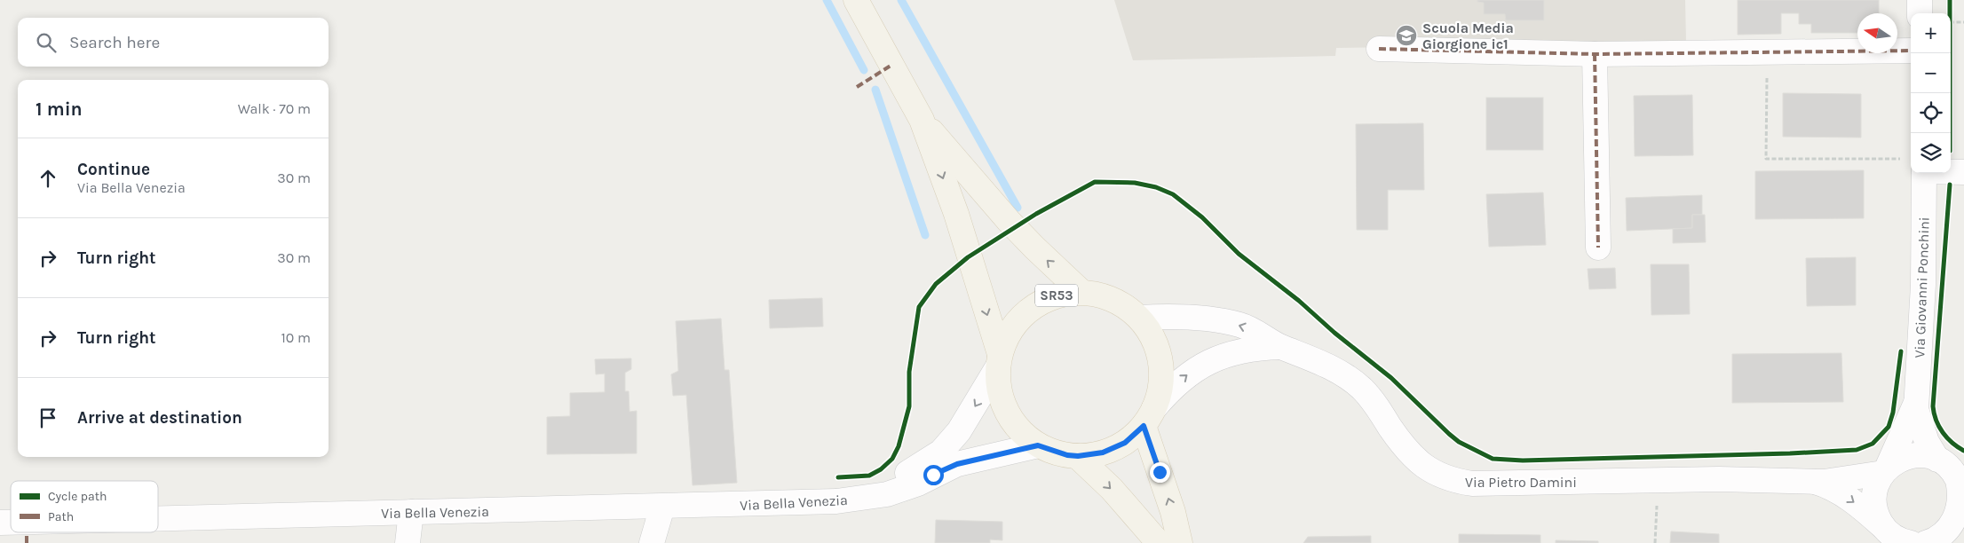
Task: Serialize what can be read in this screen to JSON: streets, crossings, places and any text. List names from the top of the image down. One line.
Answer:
{"streets":{"main road":["SR53"],"street":["Via Giovanni Ponchini","Via Pietro Damini","Via Bella Venezia"]},"crossings":[["SR53","Via Pietro Damini"],["SR53","Via Bella Venezia"]],"places":{"school or university":["Scuola Media Giorgione ic1"]},"legend":["Cycle path","Path"],"north":"left","page":{"map_buttons":["+","−"],"search":"Search here","heading":["1 min","Walk · 70 m"],"list":[["Continue","Via Bella Venezia","30 m"],["Turn right","30 m"],["Turn right","10 m"],"Arrive at destination"]}}
